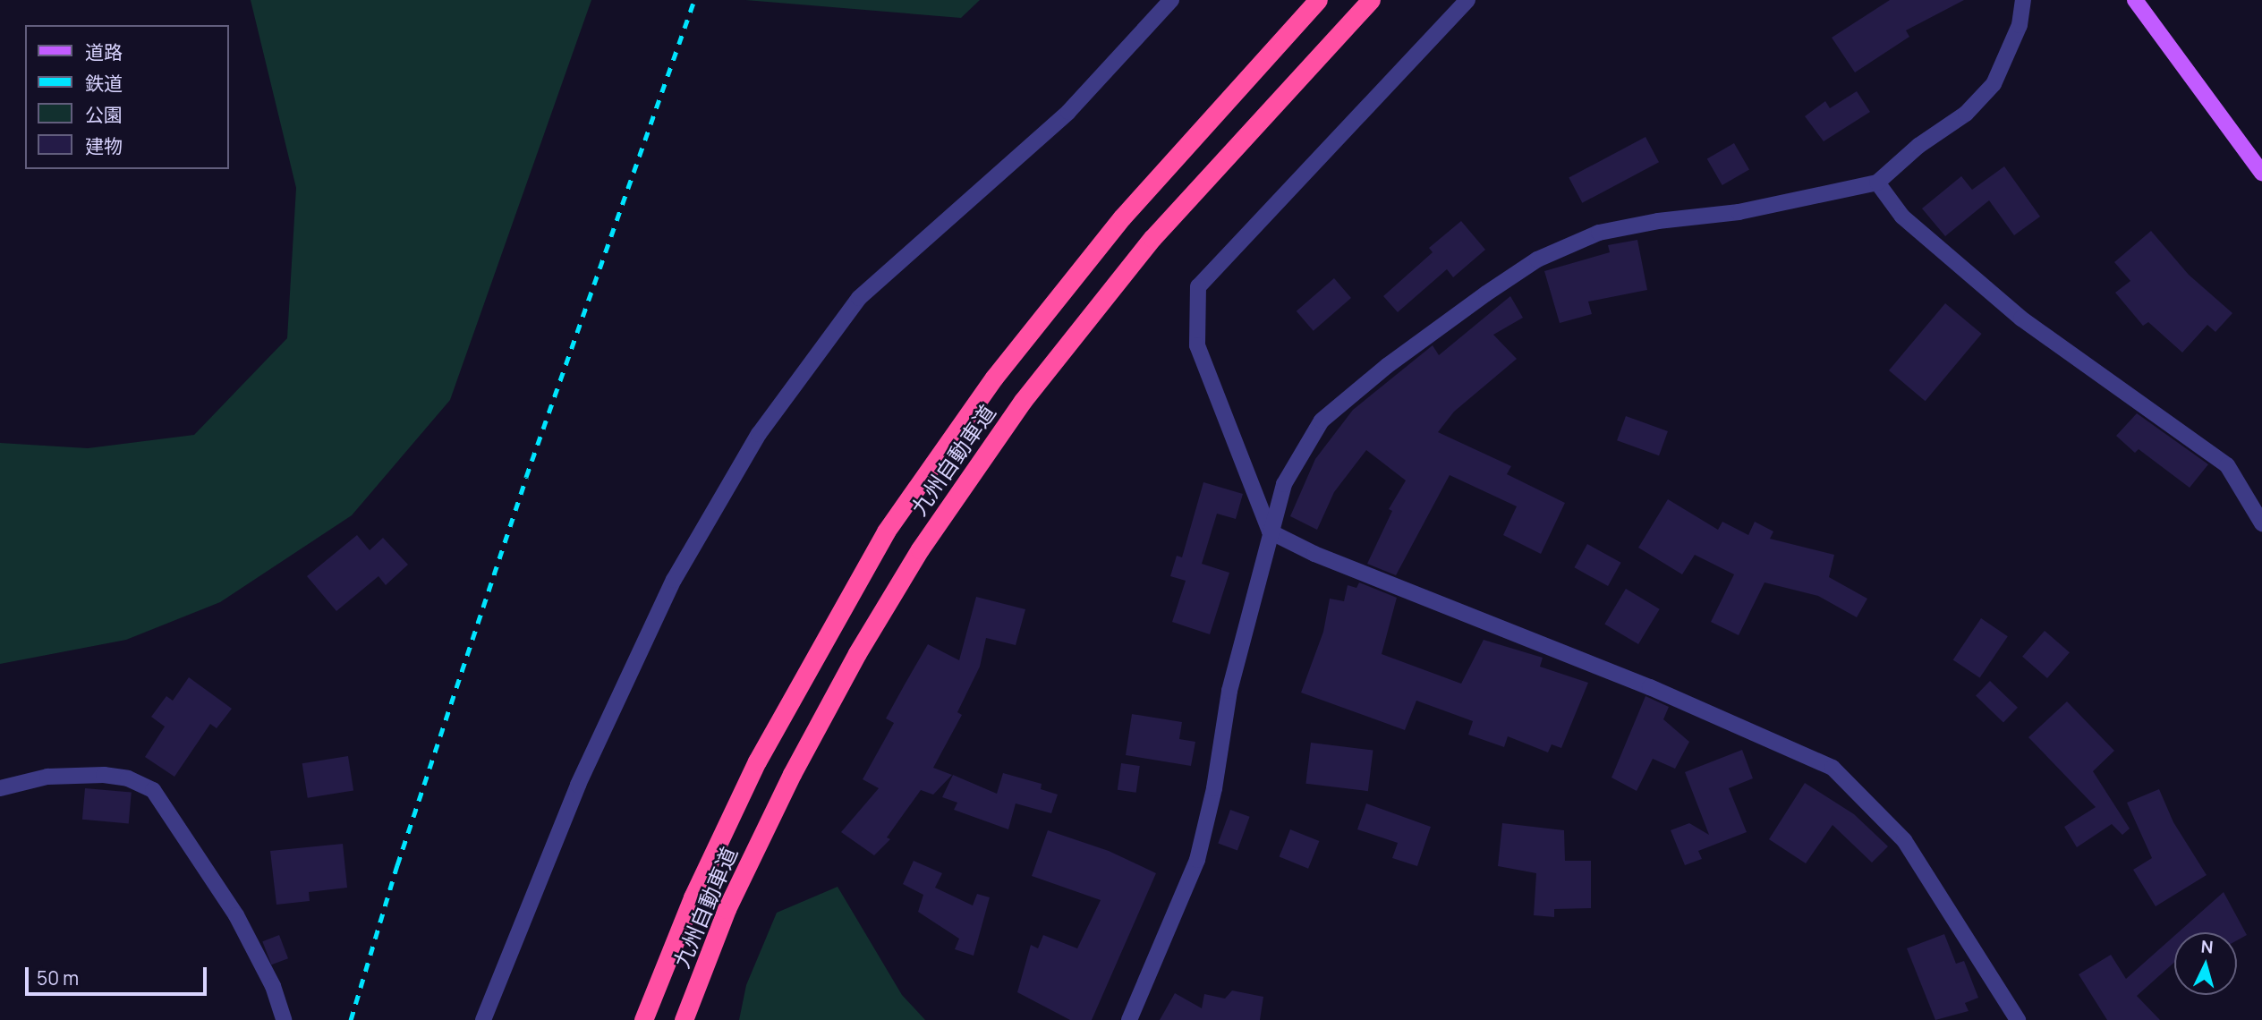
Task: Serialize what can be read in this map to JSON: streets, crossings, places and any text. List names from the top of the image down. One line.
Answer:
{"streets":{"highway":["九州自動車道"]},"legend":["道路","鉄道","公園","建物"],"scale_bar":"50 m","north":"top"}
